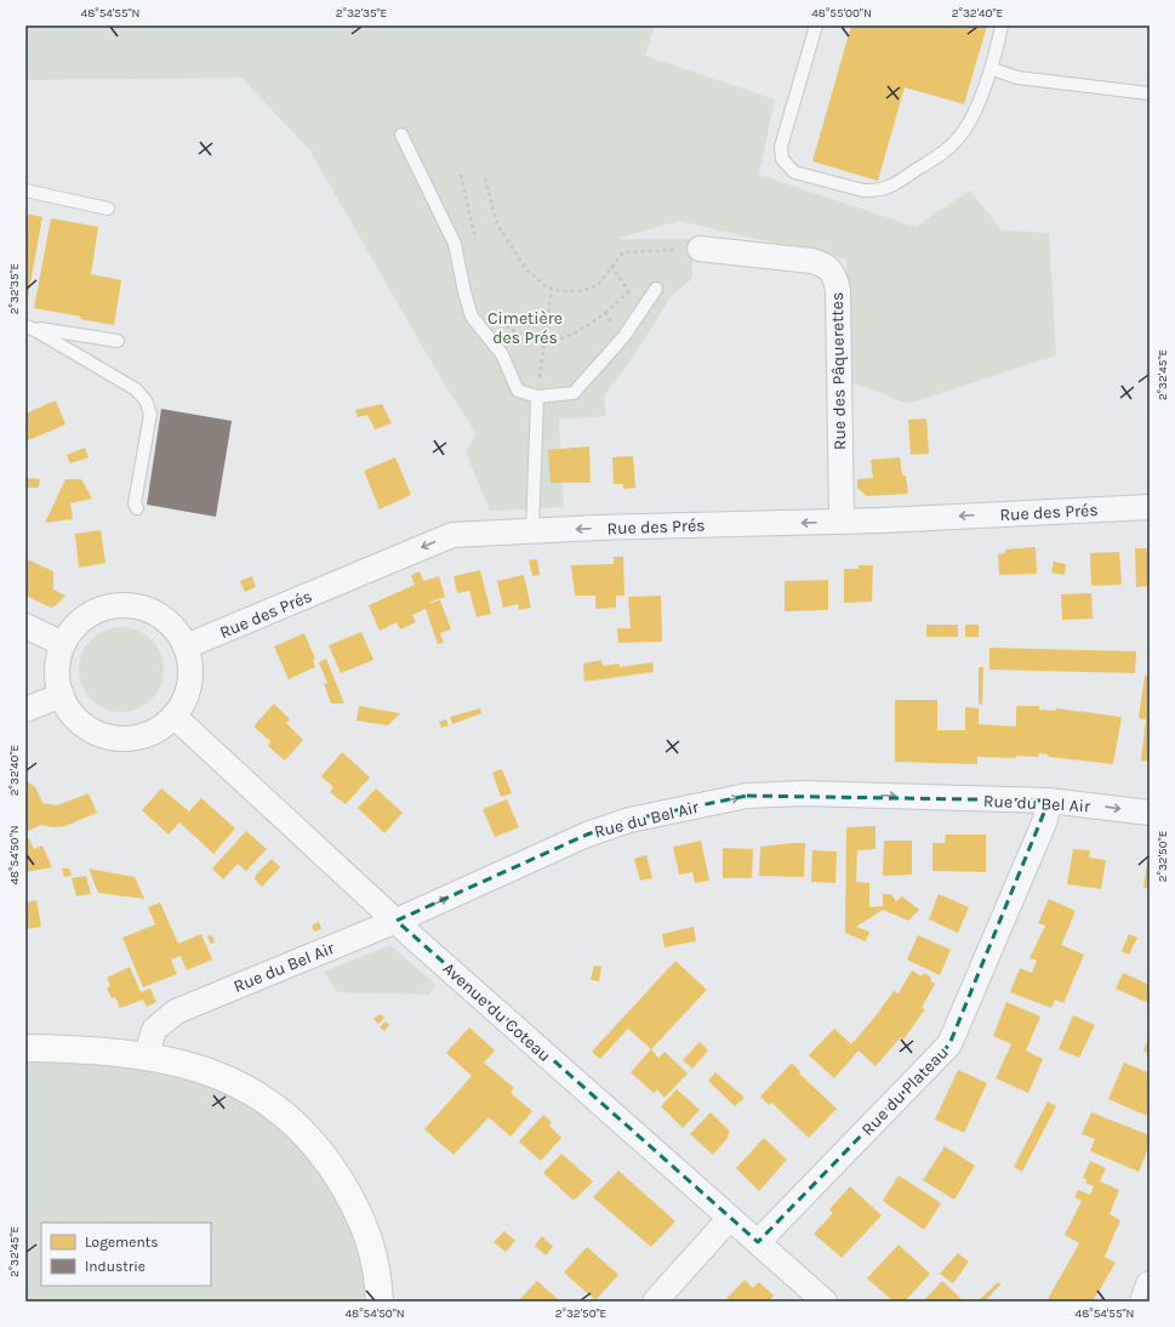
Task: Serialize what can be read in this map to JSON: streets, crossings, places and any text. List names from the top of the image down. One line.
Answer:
{"streets":{"street":["Rue des Pâquerettes","Rue des Prés","Rue du Bel Air","Avenue du Coteau","Rue du Plateau"]},"crossings":[["Rue des Pâquerettes","Rue des Prés"],["Rue des Prés","Avenue du Coteau"],["Rue du Bel Air","Avenue du Coteau"],["Rue du Bel Air","Rue du Plateau"],["Avenue du Coteau","Rue du Plateau"]],"one_way":["Rue des Prés","Rue du Bel Air"],"parks":["Cimetière des Prés"],"legend":["Logements","Industrie"],"coordinates":["48°54'55\"N","2°32'35\"E","48°55'00\"N","2°32'40\"E","2°32'45\"E","48°54'50\"N","2°32'50\"E"]}
